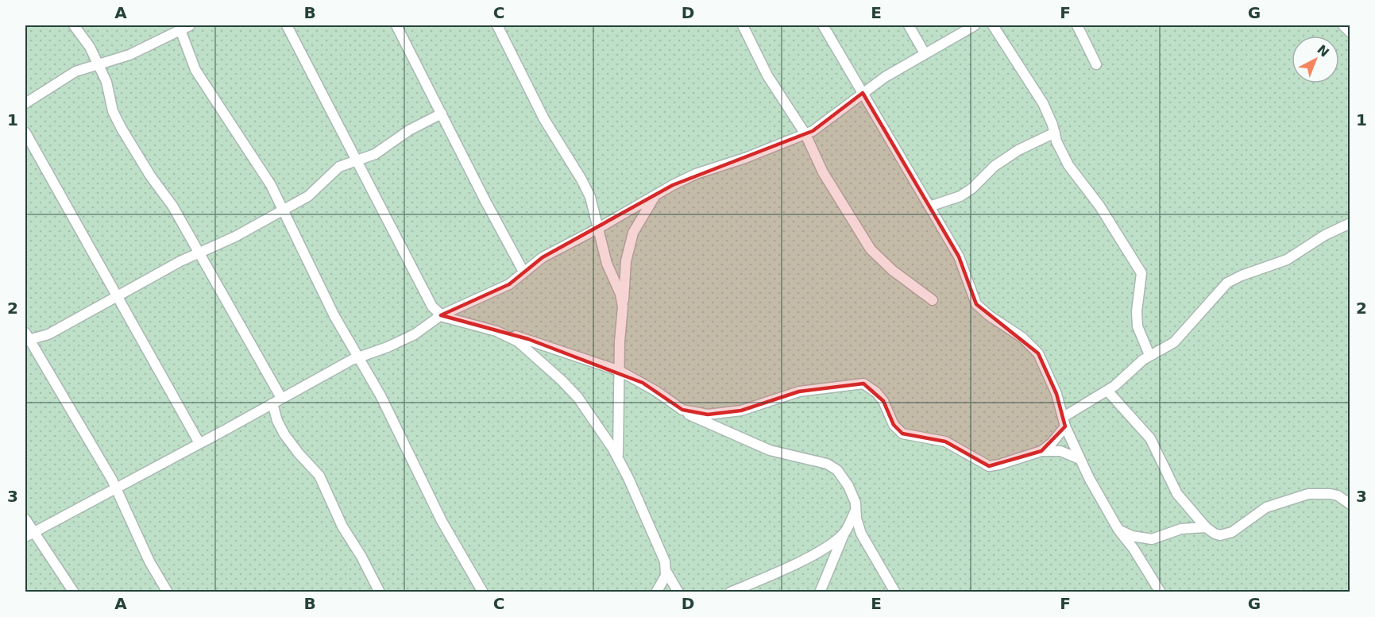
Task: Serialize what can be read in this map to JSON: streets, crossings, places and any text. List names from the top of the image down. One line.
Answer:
{"north":"top right","grid":{"columns":["A","B","C","D","E","F","G"],"rows":["1","2","3"]}}
